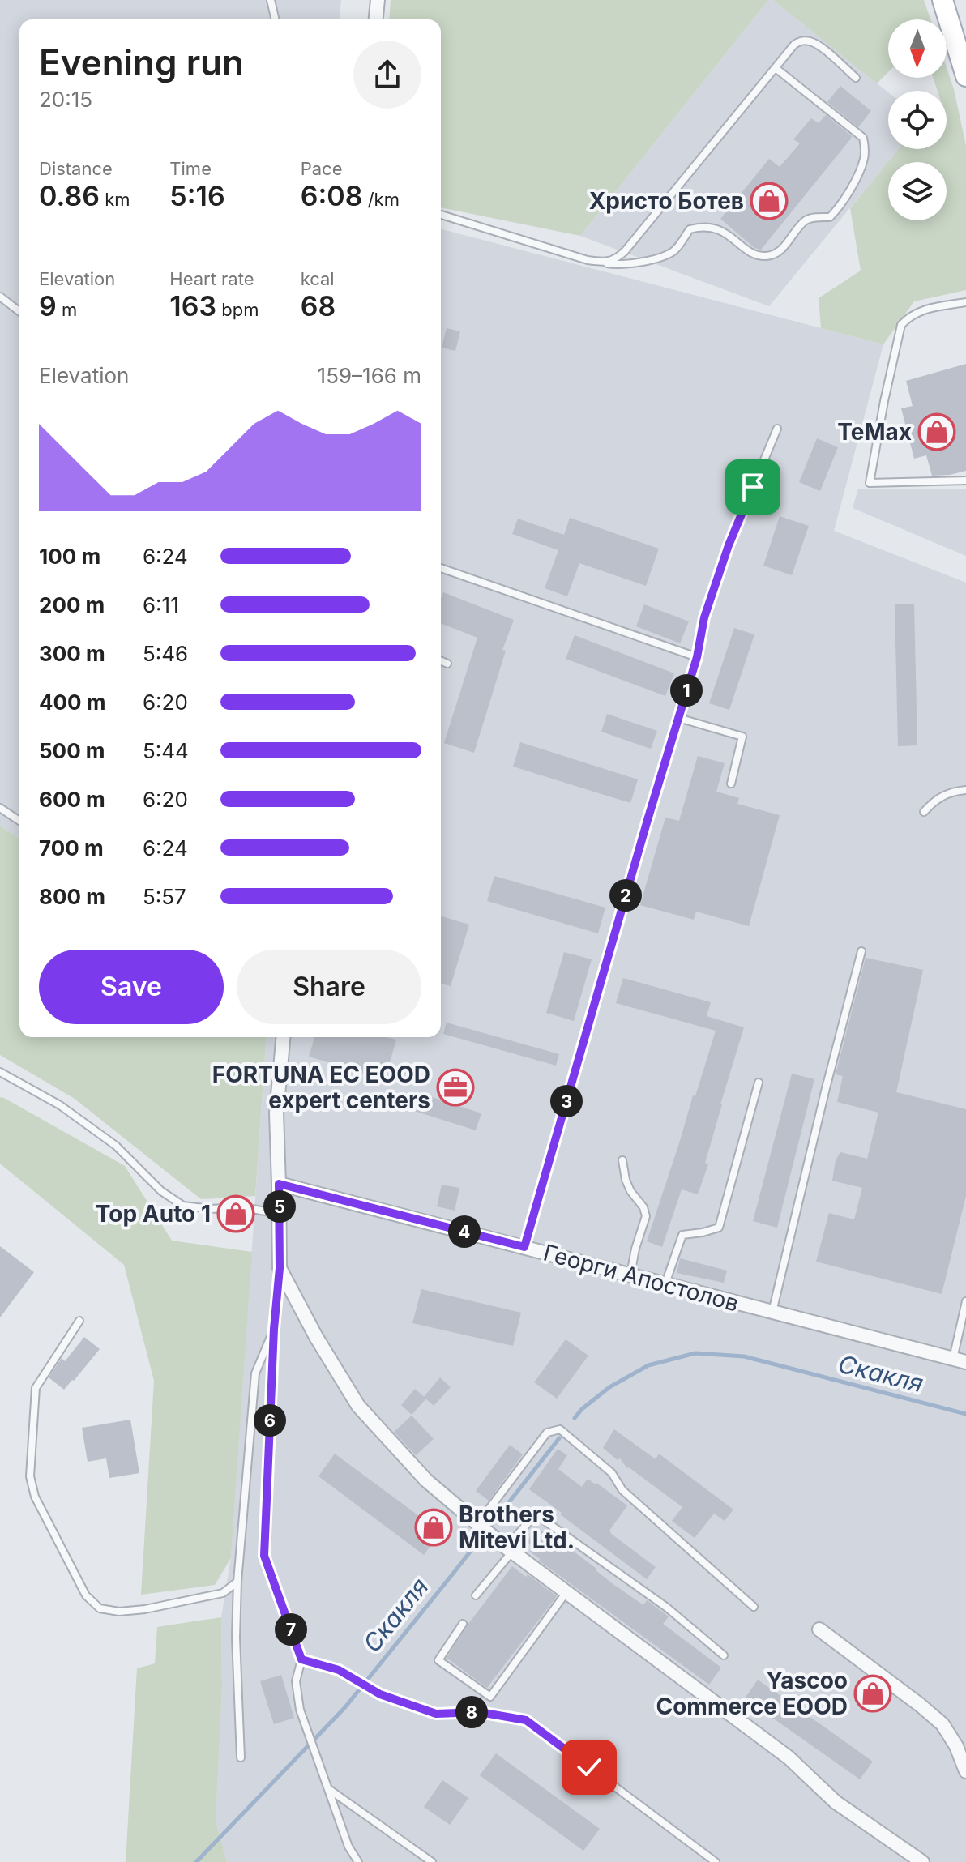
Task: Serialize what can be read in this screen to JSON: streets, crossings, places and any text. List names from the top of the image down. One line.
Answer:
{"streets":{"street":["Георги Апостолов"]},"water":["Скакля"],"places":{"shop":["Христо Ботев","TeMax","Top Auto 1","Brothers Mitevi Ltd.","Yascoo Commerce EOOD"],"office":["FORTUNA EC EOOD expert centers"]},"north":"bottom","page":{"heading":["Evening run","20:15"],"stats":[["Distance","0.86 km"],["Time","5:16"],["Pace","6:08 /km"],["Elevation","9 m"],["Heart rate","163 bpm"],["kcal","68"]],"chart":["Elevation","159–166 m"],"list":[{"name":"100 m","note":"6:24"},{"name":"200 m","note":"6:11"},{"name":"300 m","note":"5:46"},{"name":"400 m","note":"6:20"},{"name":"500 m","note":"5:44"},{"name":"600 m","note":"6:20"},{"name":"700 m","note":"6:24"},{"name":"800 m","note":"5:57"}],"pins":["1","2","3","5","4","6","7","8"],"buttons":["Save","Share"]}}
